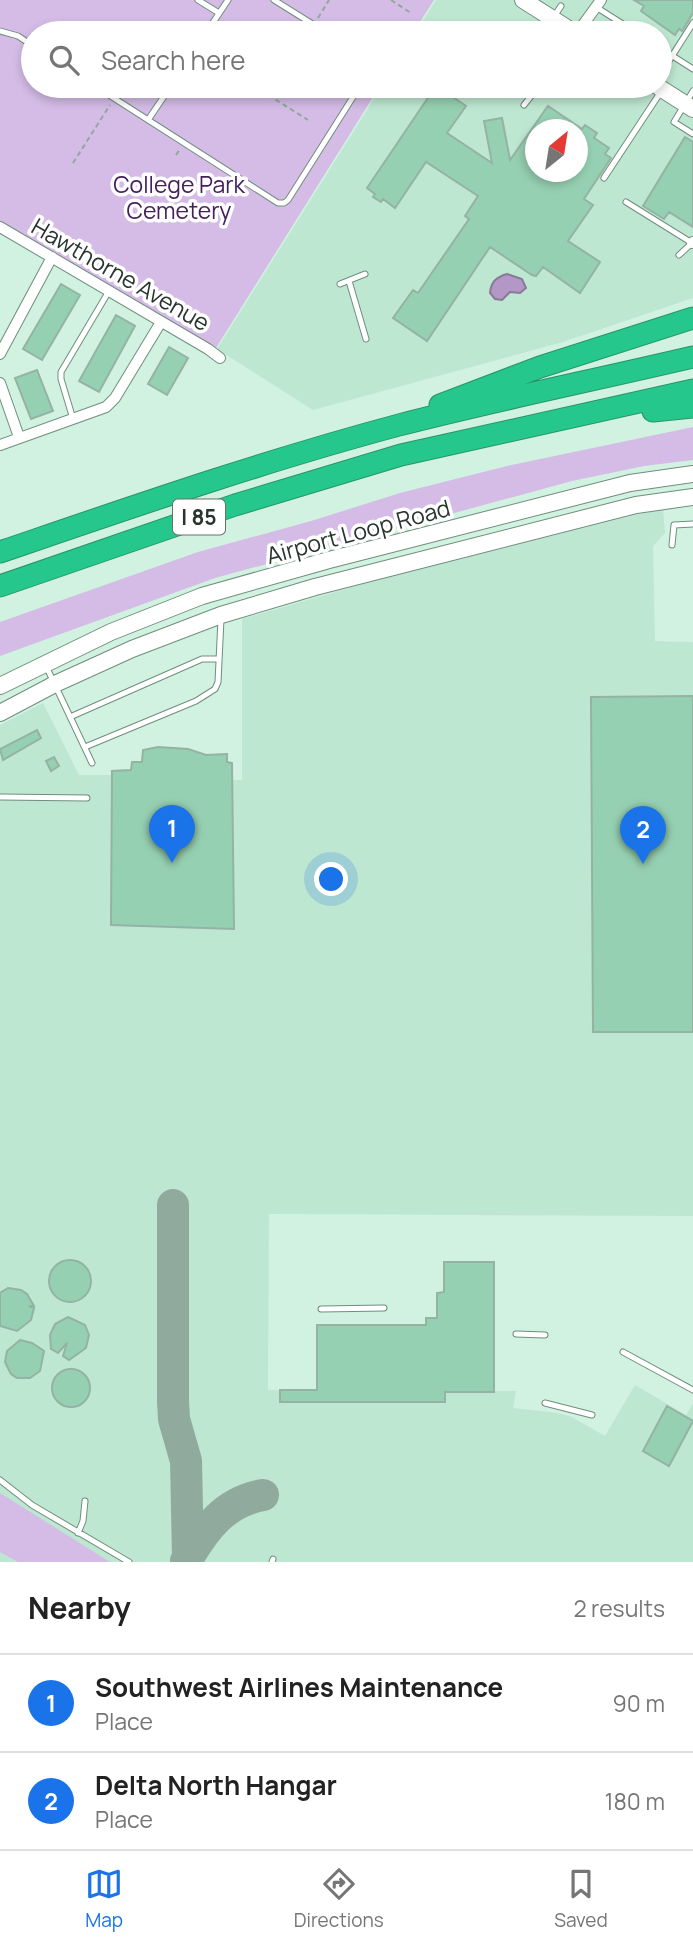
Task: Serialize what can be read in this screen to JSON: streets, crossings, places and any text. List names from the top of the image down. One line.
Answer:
{"streets":{"highway":["I 85"],"main road":["Airport Loop Road"],"street":["Hawthorne Avenue"]},"parks":["College Park Cemetery"],"north":"top right","page":{"search":"Search here","pins":["1","2"],"heading":["Nearby","2 results"],"list":[{"mark":"1","name":"Southwest Airlines Maintenance","note":"Place","value":"90 m"},{"mark":"2","name":"Delta North Hangar","note":"Place","value":"180 m"}],"nav":["Map","Directions","Saved"]}}
